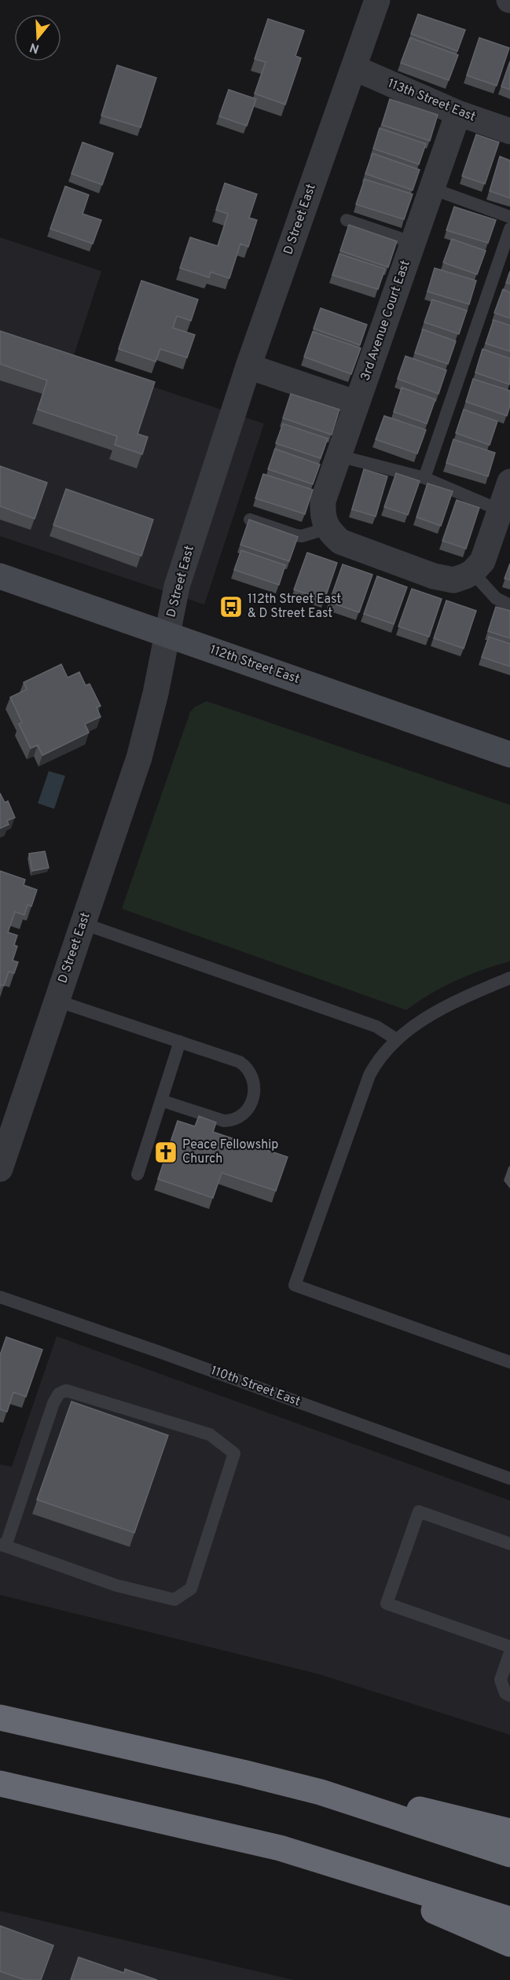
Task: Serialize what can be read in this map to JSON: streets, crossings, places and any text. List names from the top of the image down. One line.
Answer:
{"streets":{"main road":["112th Street East"],"street":["113th Street East","D Street East","3rd Avenue Court East"],"lane":["110th Street East"]},"crossings":[["113th Street East","D Street East"],["113th Street East","3rd Avenue Court East"],["D Street East","112th Street East"]],"places":{"bus stop":["112th Street East & D Street East"],"church":["Peace Fellowship Church"]},"north":"bottom"}
